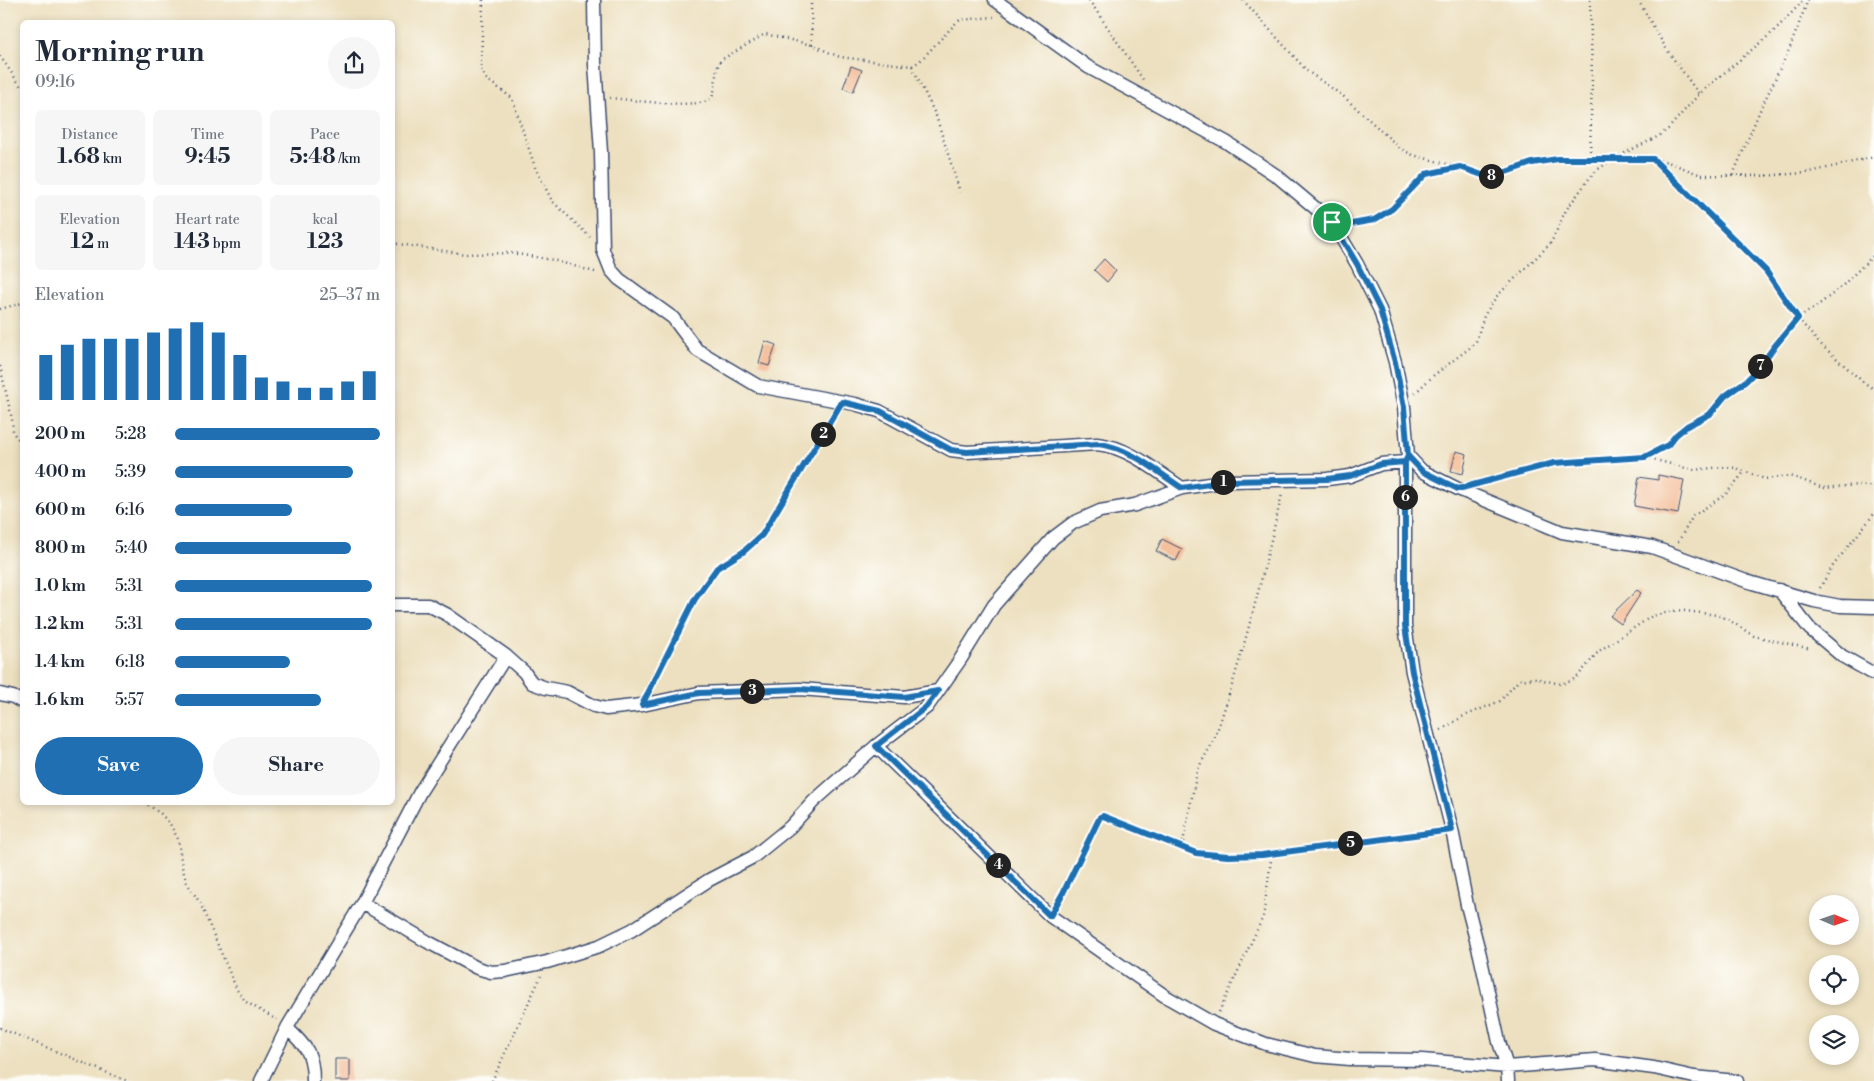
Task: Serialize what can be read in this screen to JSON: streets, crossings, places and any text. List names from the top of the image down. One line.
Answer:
{"north":"right","page":{"heading":["Morning run","09:16"],"stats":[["Distance","1.68 km"],["Time","9:45"],["Pace","5:48 /km"],["Elevation","12 m"],["Heart rate","143 bpm"],["kcal","123"]],"pins":["8","7","2","1","6","3","5","4"],"chart":["Elevation","25–37 m"],"list":[{"name":"200 m","note":"5:28"},{"name":"400 m","note":"5:39"},{"name":"600 m","note":"6:16"},{"name":"800 m","note":"5:40"},{"name":"1.0 km","note":"5:31"},{"name":"1.2 km","note":"5:31"},{"name":"1.4 km","note":"6:18"},{"name":"1.6 km","note":"5:57"}],"buttons":["Save","Share"]}}
